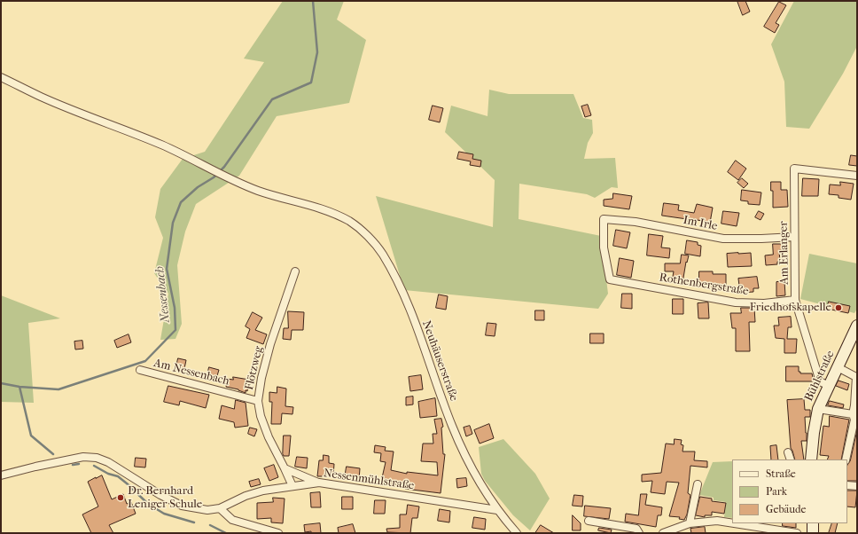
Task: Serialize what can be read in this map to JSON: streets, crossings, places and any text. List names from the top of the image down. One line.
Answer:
{"streets":{"street":["Im Irle","Am Erlanger","Rothenbergstraße","Neuhäuserstraße","Flötzweg","Am Nessenbach","Bühlstraße","Nessenmühlstraße"]},"crossings":[["Im Irle","Am Erlanger"],["Im Irle","Rothenbergstraße"],["Am Erlanger","Rothenbergstraße"],["Am Erlanger","Bühlstraße"],["Neuhäuserstraße","Nessenmühlstraße"],["Flötzweg","Am Nessenbach"],["Flötzweg","Nessenmühlstraße"]],"water":["Nessenbach"],"places":["Friedhofskapelle","Dr. Bernhard Leniger Schule"],"legend":["Straße","Park","Gebäude"]}
